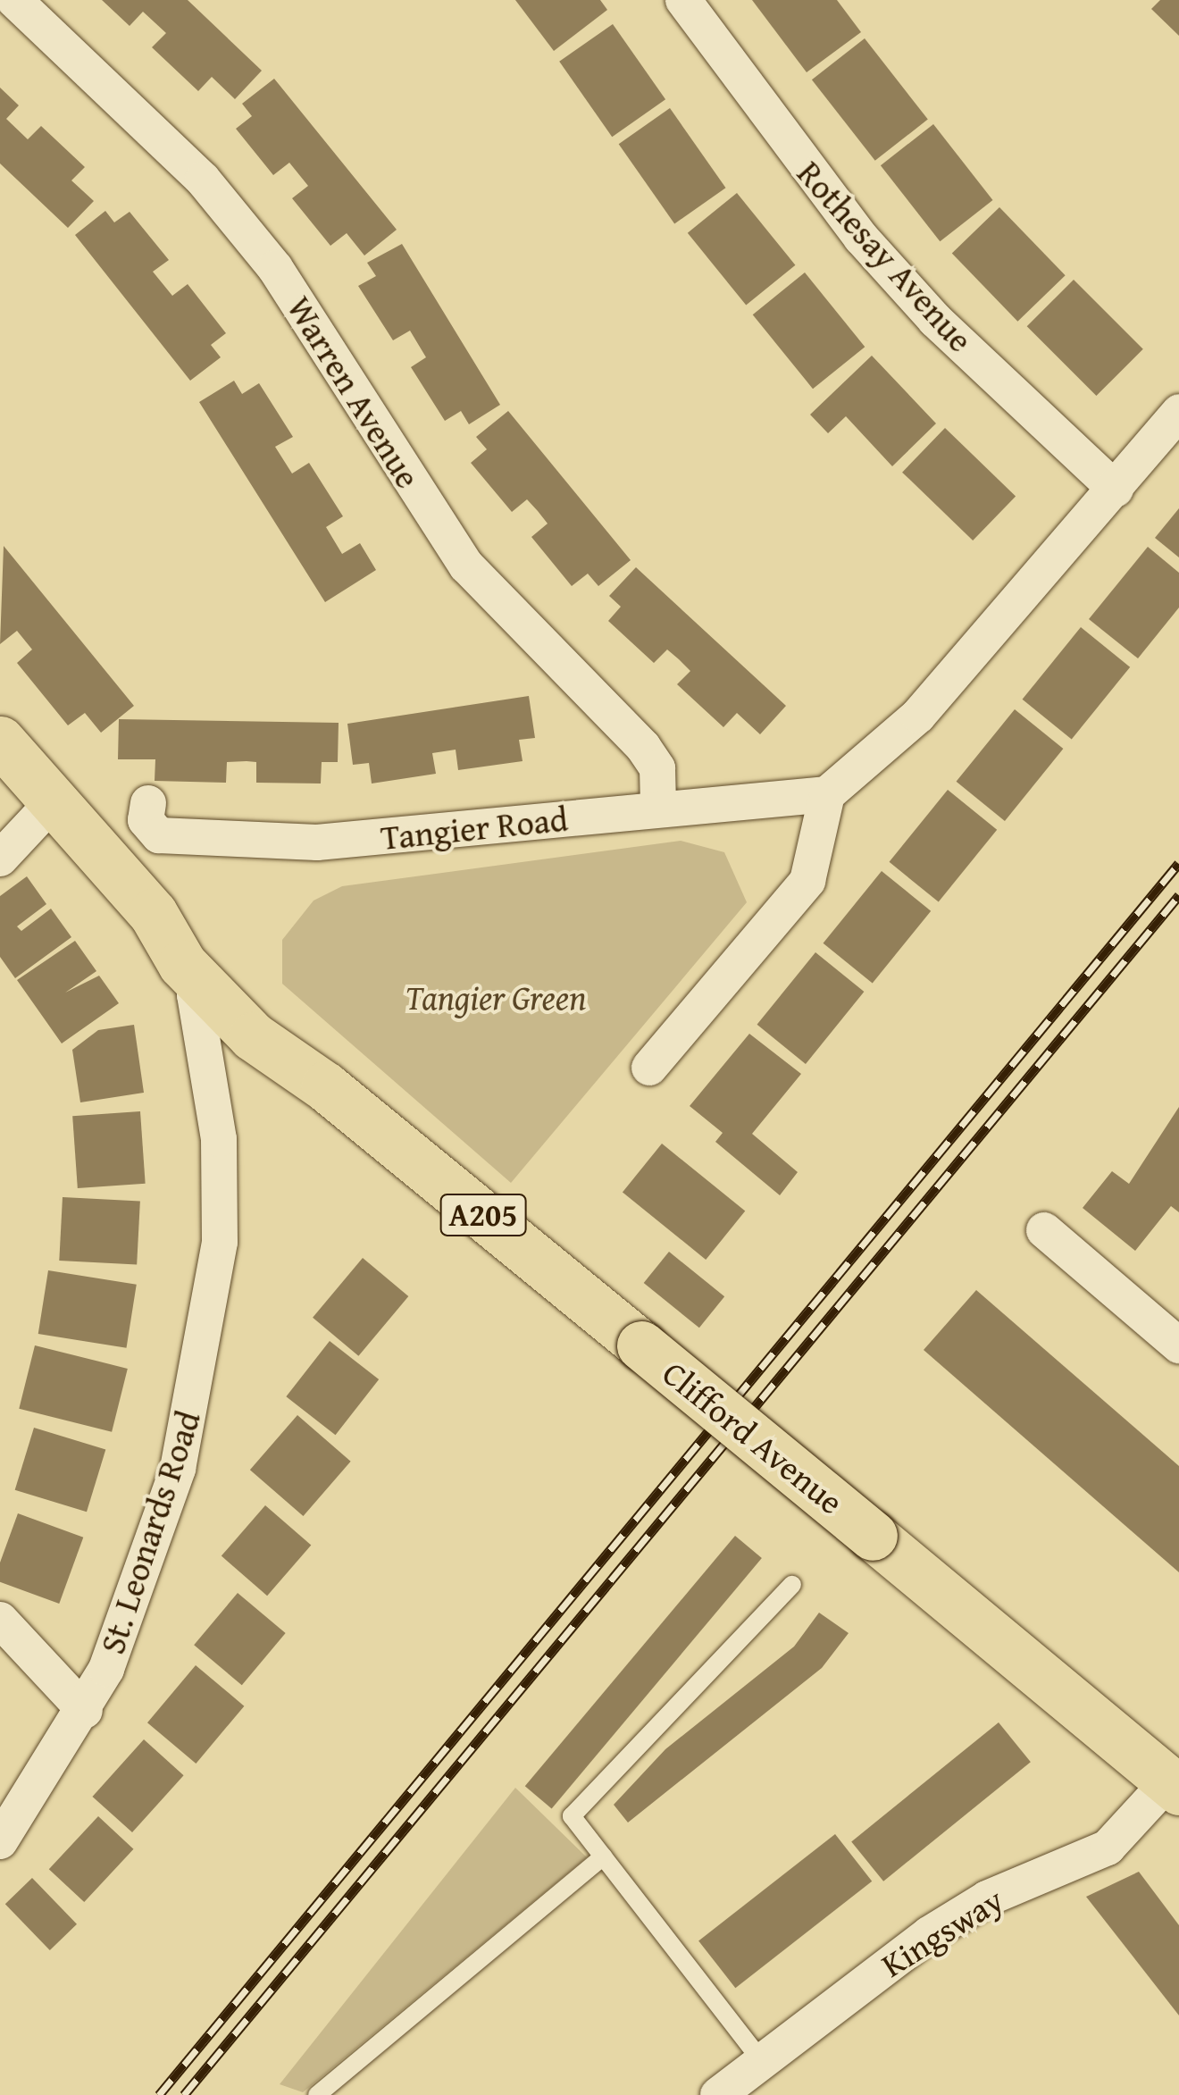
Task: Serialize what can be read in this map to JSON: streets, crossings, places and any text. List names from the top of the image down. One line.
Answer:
{"streets":{"highway":["A205","Clifford Avenue"],"street":["Rothesay Avenue","Warren Avenue","Tangier Road","St. Leonards Road","Kingsway"]},"crossings":[["Warren Avenue","Tangier Road"],["Clifford Avenue","St. Leonards Road"],["Clifford Avenue","Kingsway"]],"parks":["Tangier Green"]}
